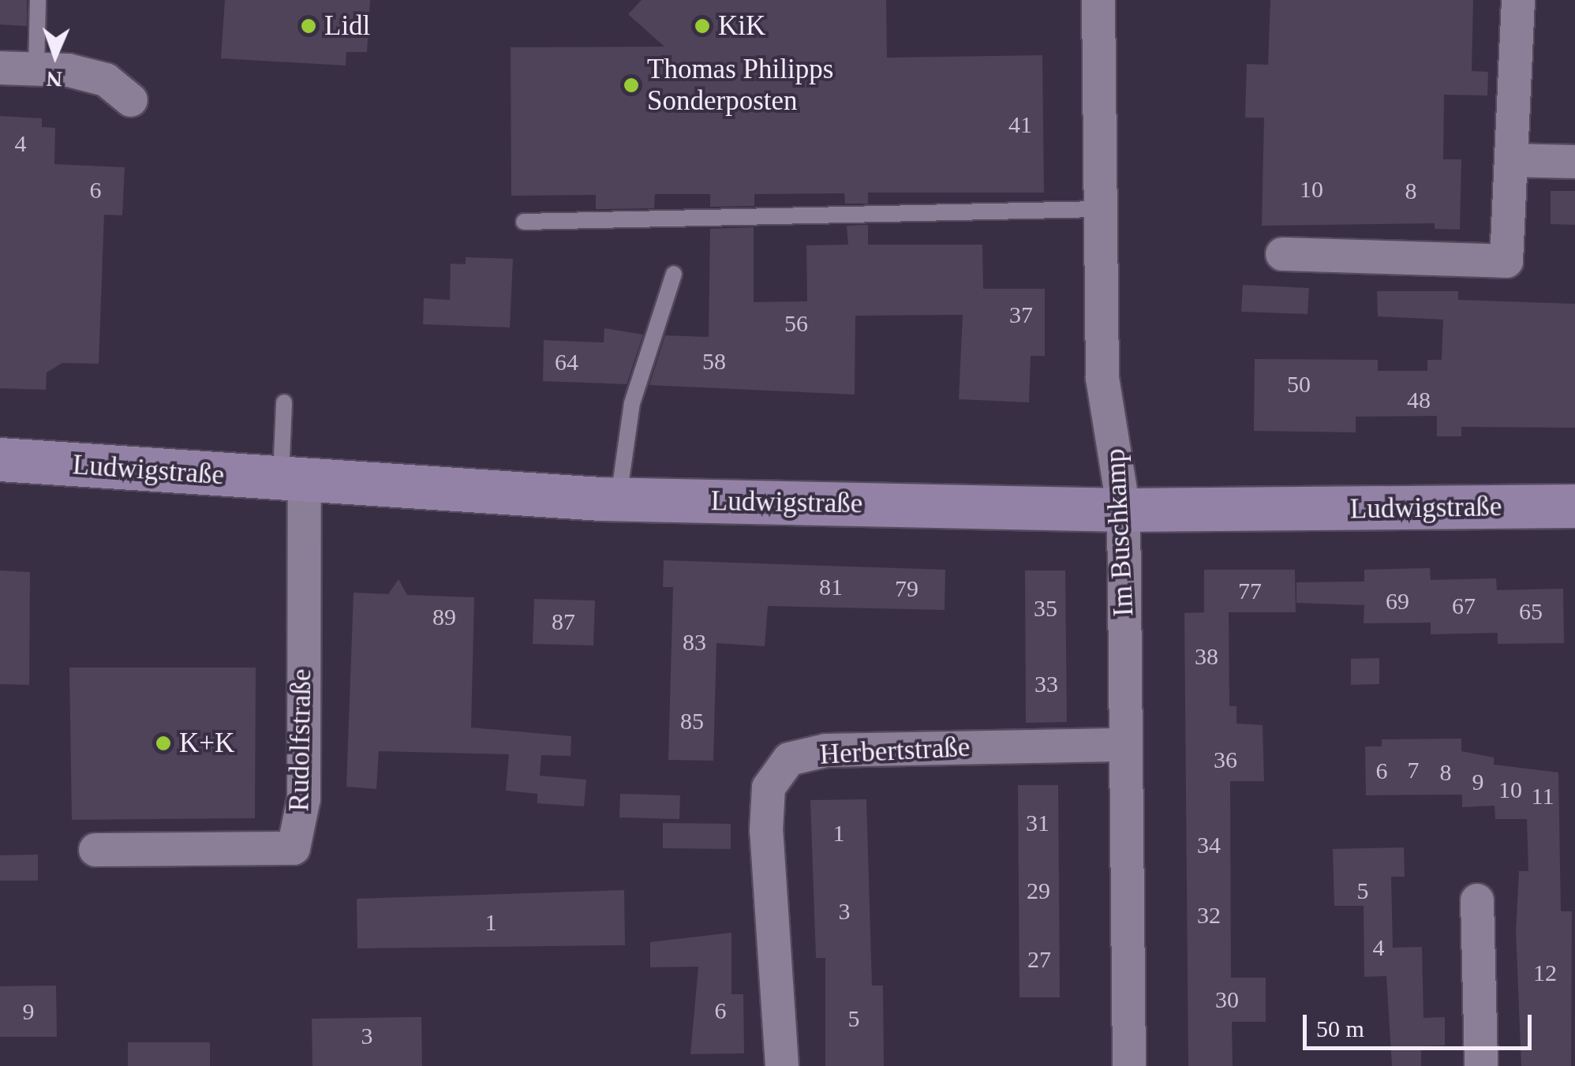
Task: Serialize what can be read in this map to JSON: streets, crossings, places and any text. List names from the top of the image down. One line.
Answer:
{"streets":{"main road":["Ludwigstraße"],"street":["Im Buschkamp","Rudolfstraße","Herbertstraße"]},"crossings":[["Ludwigstraße","Im Buschkamp"],["Ludwigstraße","Rudolfstraße"],["Im Buschkamp","Herbertstraße"]],"places":["Lidl","KiK","Thomas Philipps Sonderposten","K+K"],"house_numbers":["41","4","10","6","8","37","56","58","64","50","48","81","79","77","69","67","35","65","89","87","83","38","33","85","36","7","6","8","9","10","11","31","1","34","29","5","3","32","1","4","27","12","30","6","9","5","3"],"scale_bar":"50 m","north":"bottom"}
